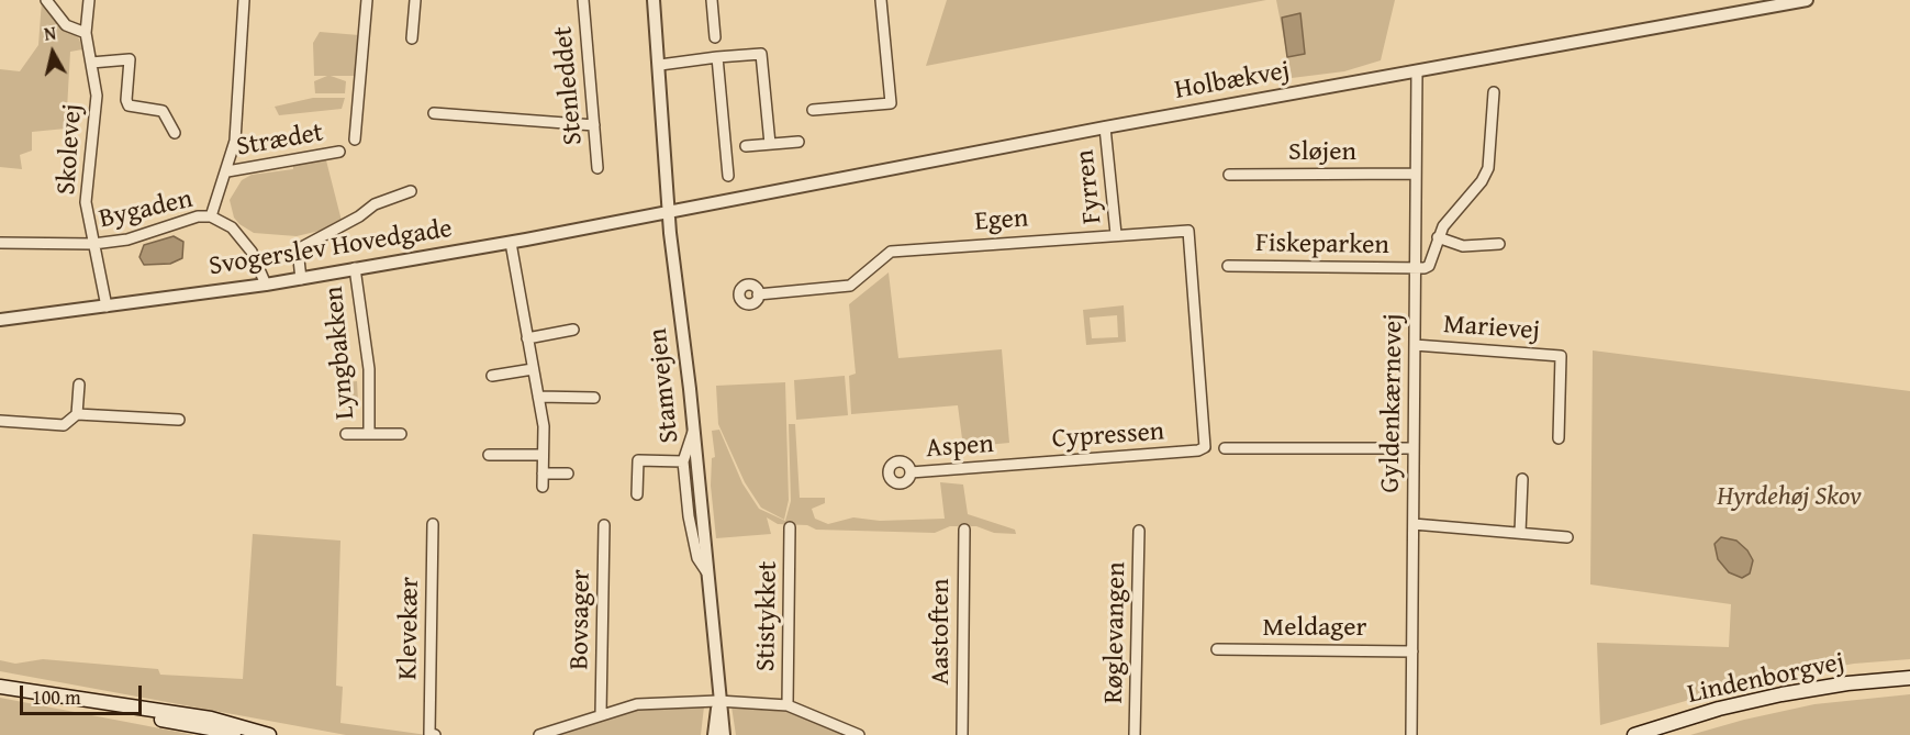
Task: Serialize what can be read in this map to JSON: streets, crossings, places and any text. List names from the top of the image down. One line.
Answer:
{"streets":{"main road":["Lindenborgvej"],"street":["Holbækvej","Stenleddet","Strædet","Skolevej","Sløjen","Fyrren","Bygaden","Egen","Fiskeparken","Svogerslev Hovedgade","Marievej","Lyngbakken","Stamvejen","Gyldenkærnevej","Cypressen","Aspen","Stistykket","Bovsager","Klevekær","Meldager","Aastoften","Røglevangen"]},"crossings":[["Holbækvej","Fyrren"],["Holbækvej","Svogerslev Hovedgade"],["Holbækvej","Stamvejen"],["Holbækvej","Gyldenkærnevej"],["Skolevej","Bygaden"],["Skolevej","Svogerslev Hovedgade"],["Sløjen","Gyldenkærnevej"],["Fyrren","Egen"],["Fyrren","Cypressen"],["Bygaden","Svogerslev Hovedgade"],["Fiskeparken","Gyldenkærnevej"],["Svogerslev Hovedgade","Lyngbakken"],["Svogerslev Hovedgade","Stamvejen"],["Marievej","Gyldenkærnevej"],["Gyldenkærnevej","Meldager"],["Cypressen","Aspen"]],"parks":["Hyrdehøj Skov"],"scale_bar":"100 m","north":"top"}
